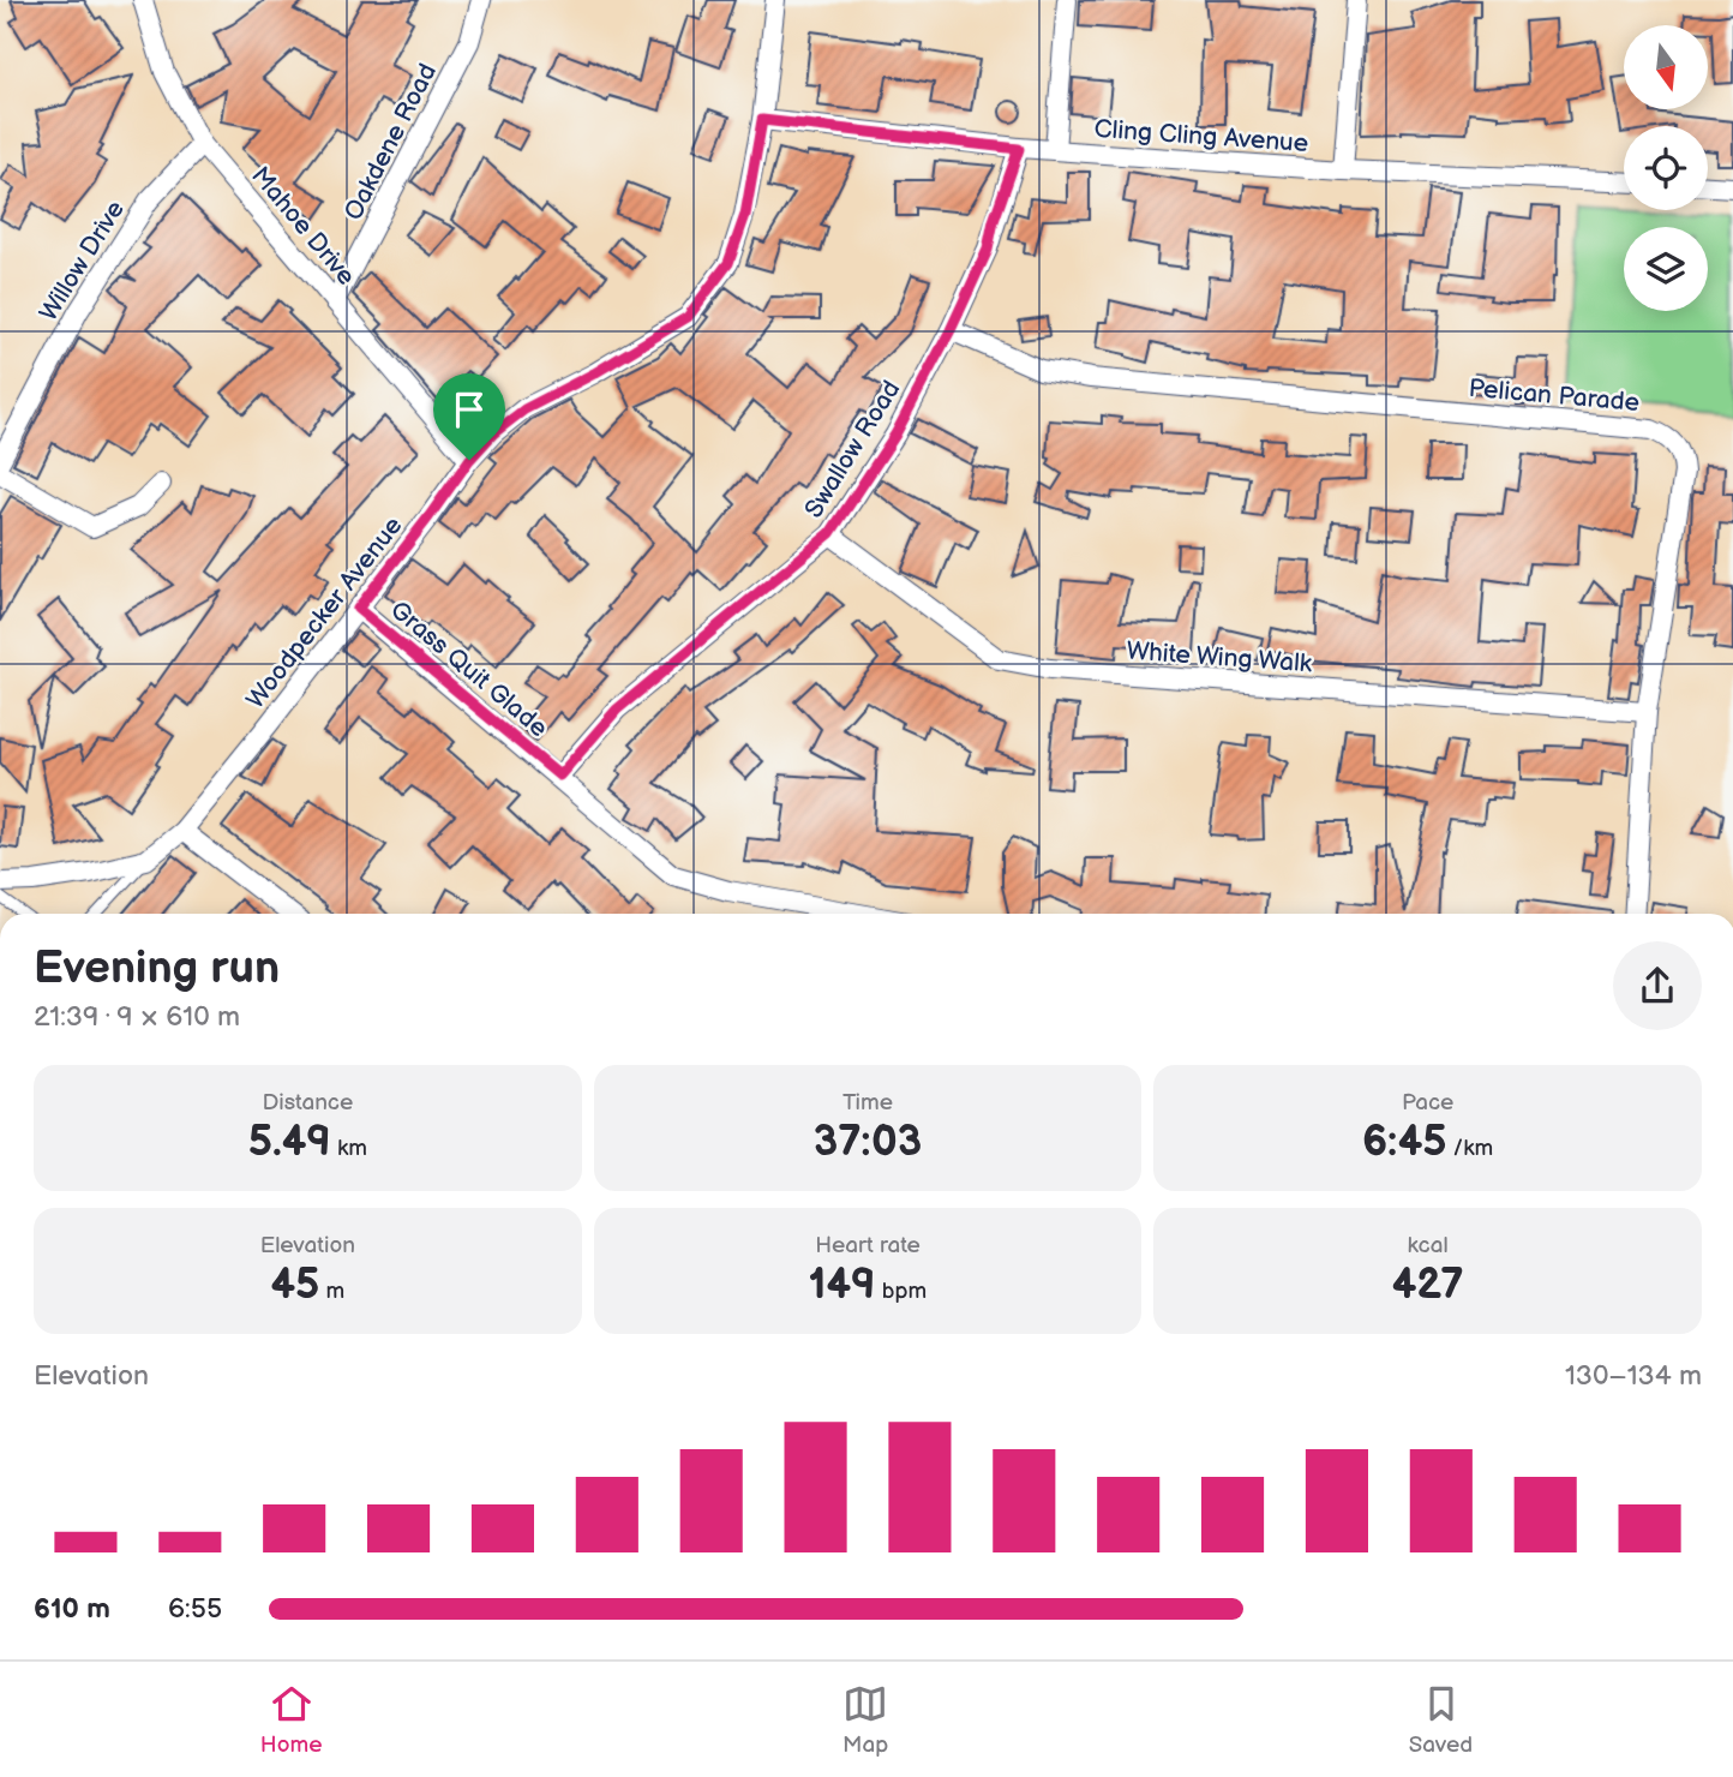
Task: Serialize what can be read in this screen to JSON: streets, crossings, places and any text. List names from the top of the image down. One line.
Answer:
{"streets":{"street":["Cling Cling Avenue","Oakdene Road","Mahoe Drive","Willow Drive","Pelican Parade","Swallow Road","Woodpecker Avenue","White Wing Walk","Grass Quit Glade"]},"crossings":[["Cling Cling Avenue","Swallow Road"],["Cling Cling Avenue","Woodpecker Avenue"],["Oakdene Road","Mahoe Drive"],["Mahoe Drive","Willow Drive"],["Mahoe Drive","Woodpecker Avenue"],["Pelican Parade","Swallow Road"],["Pelican Parade","White Wing Walk"],["Swallow Road","White Wing Walk"],["Swallow Road","Grass Quit Glade"],["Woodpecker Avenue","Grass Quit Glade"]],"north":"bottom","page":{"heading":["Evening run","21:39 · 9 × 610 m"],"stats":[["Distance","5.49 km"],["Time","37:03"],["Pace","6:45 /km"],["Elevation","45 m"],["Heart rate","149 bpm"],["kcal","427"]],"chart":["Elevation","130–134 m"],"list":[{"name":"610 m","note":"6:55"}],"tabs":["Home","Map","Saved"]}}
